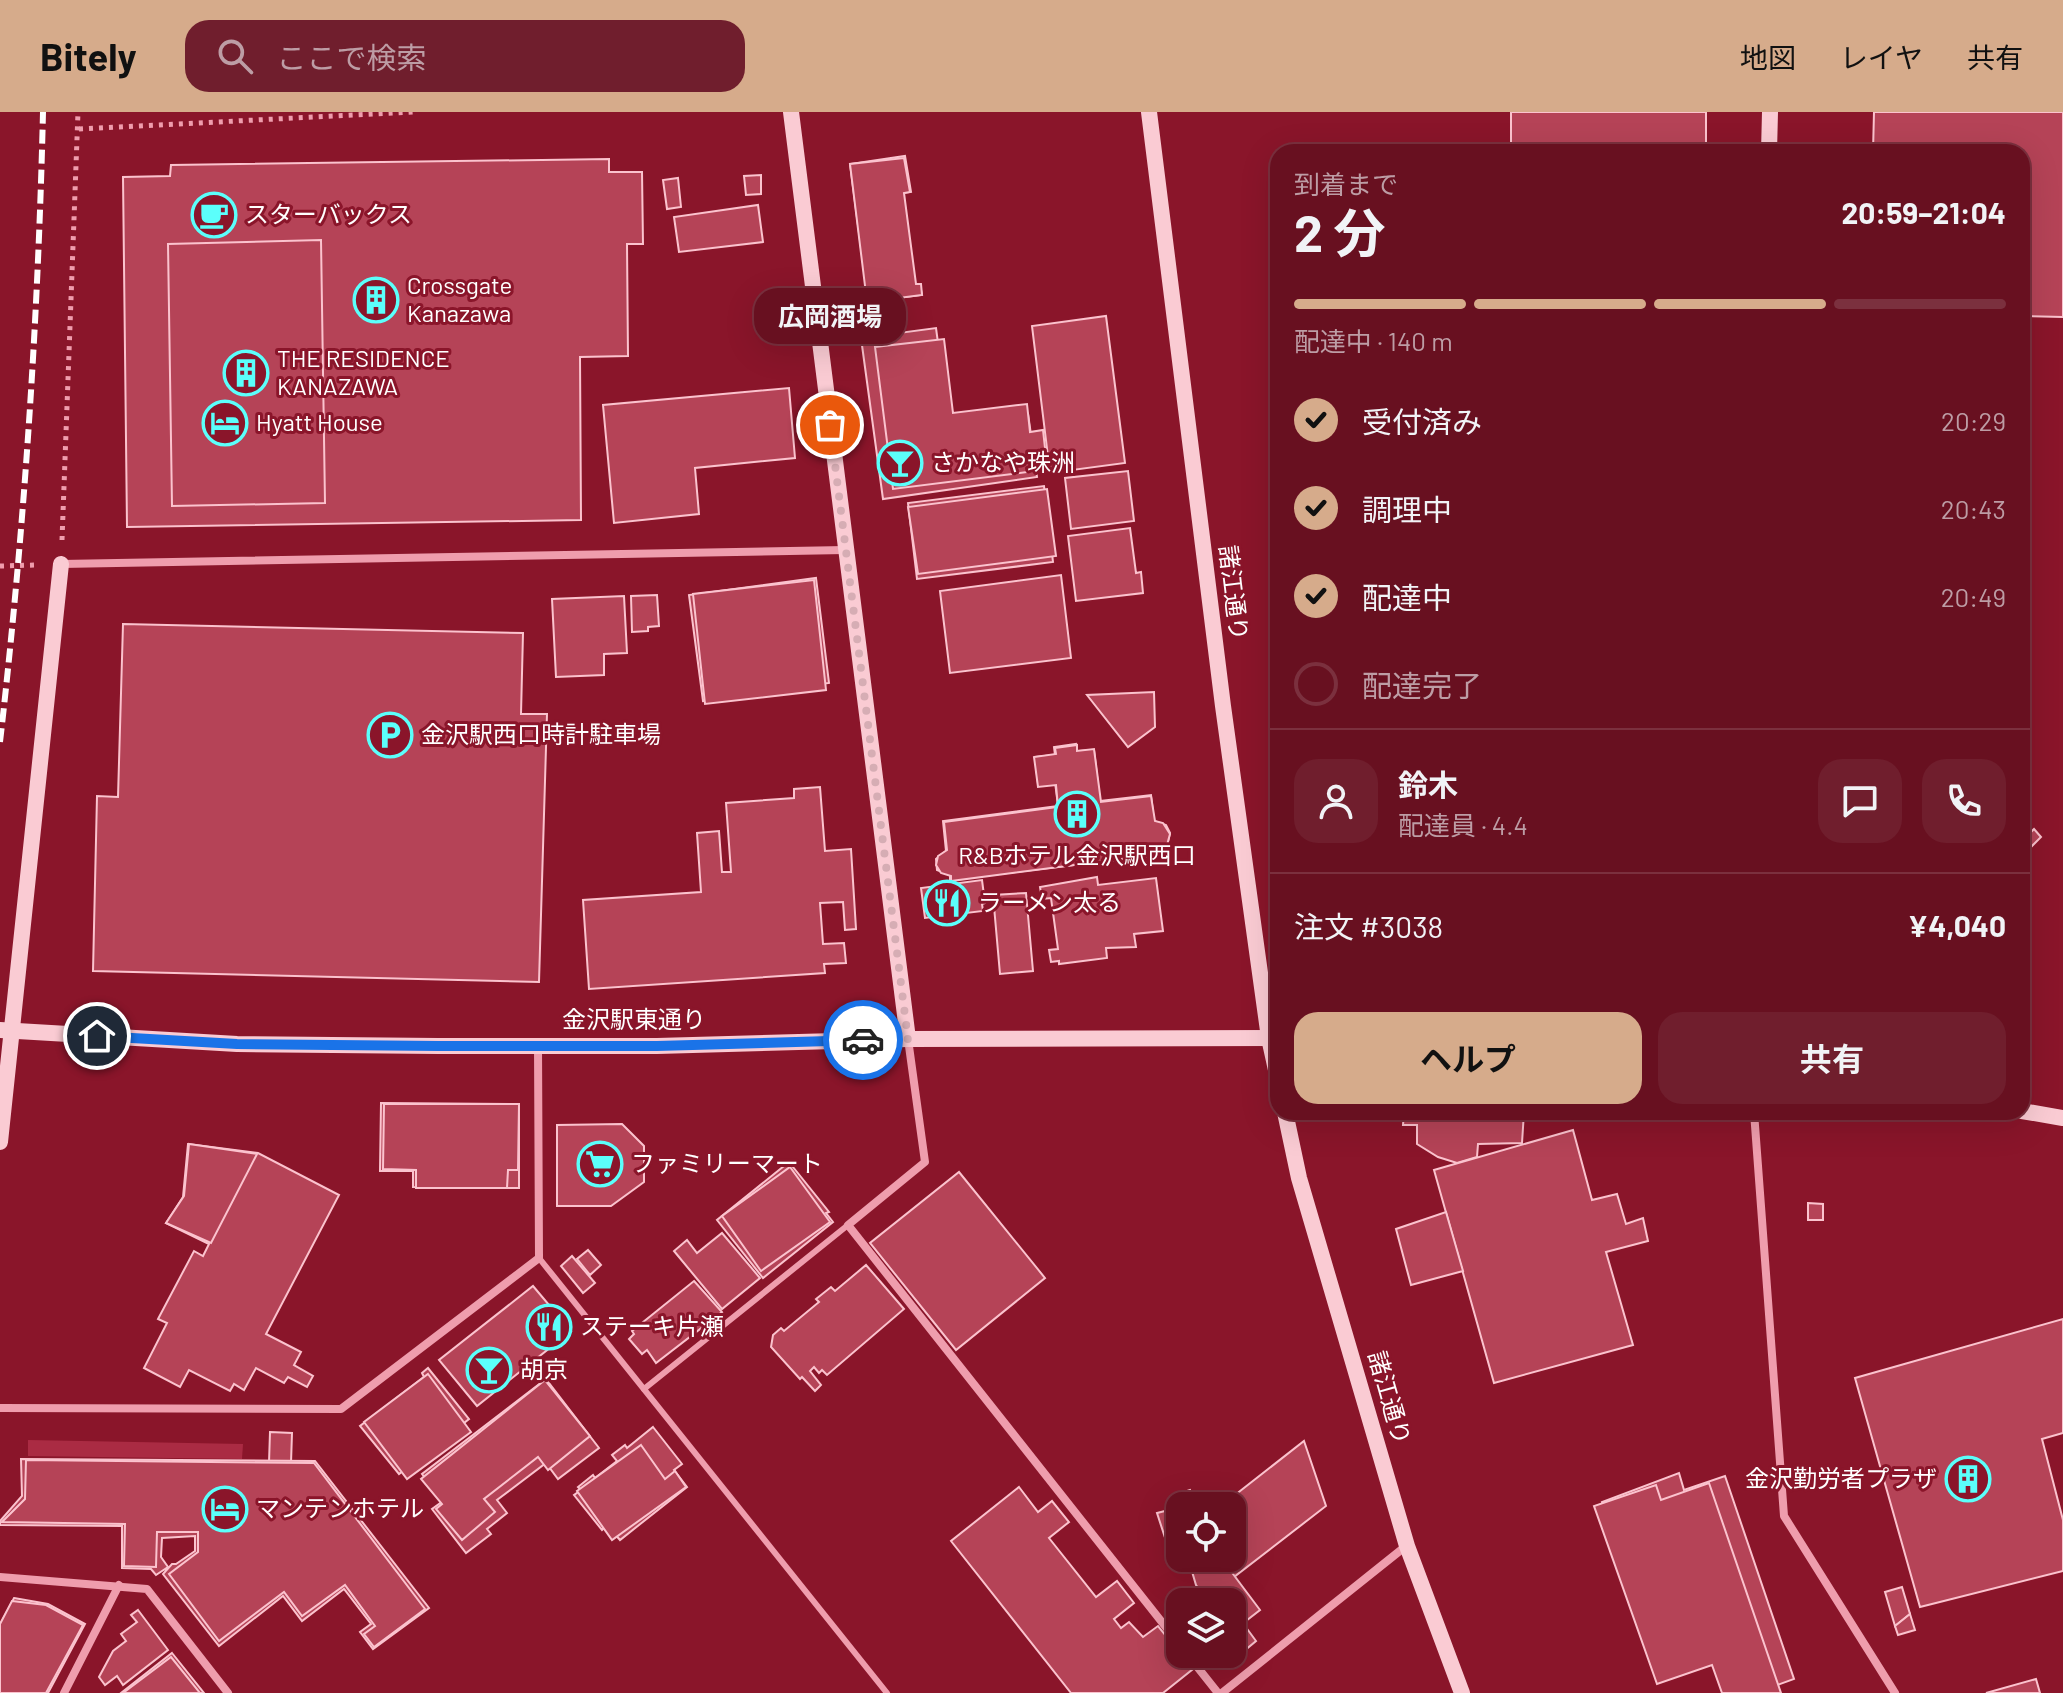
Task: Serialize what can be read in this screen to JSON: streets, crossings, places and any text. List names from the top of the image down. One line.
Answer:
{"streets":{"street":["諸江通り","金沢駅東通り"]},"places":{"cafe":["スターバックス"],"building":["Crossgate Kanazawa","THE RESIDENCE KANAZAWA","R&Bホテル金沢駅西口","金沢勤労者プラザ"],"hotel":["Hyatt House","マンテンホテル"],"other":["広岡酒場"],"bar":["さかなや珠洲","胡京"],"parking":["金沢駅西口時計駐車場"],"restaurant":["ラーメン太る","ステーキ片瀬"],"supermarket":["ファミリーマート"]},"page":{"header":"Bitely","search":"ここで検索","nav":["地図","レイヤ","共有"],"heading":["2 分","到着まで","20:59–21:04"],"panel":["鈴木","配達員 · 4.4","注文 #3038","¥4,040"],"bar":"配達中 · 140 m","bubble":"広岡酒場","list":[["受付済み","20:29"],["調理中","20:43"],["配達中","20:49"],"配達完了"],"buttons":["ヘルプ","共有"]}}
